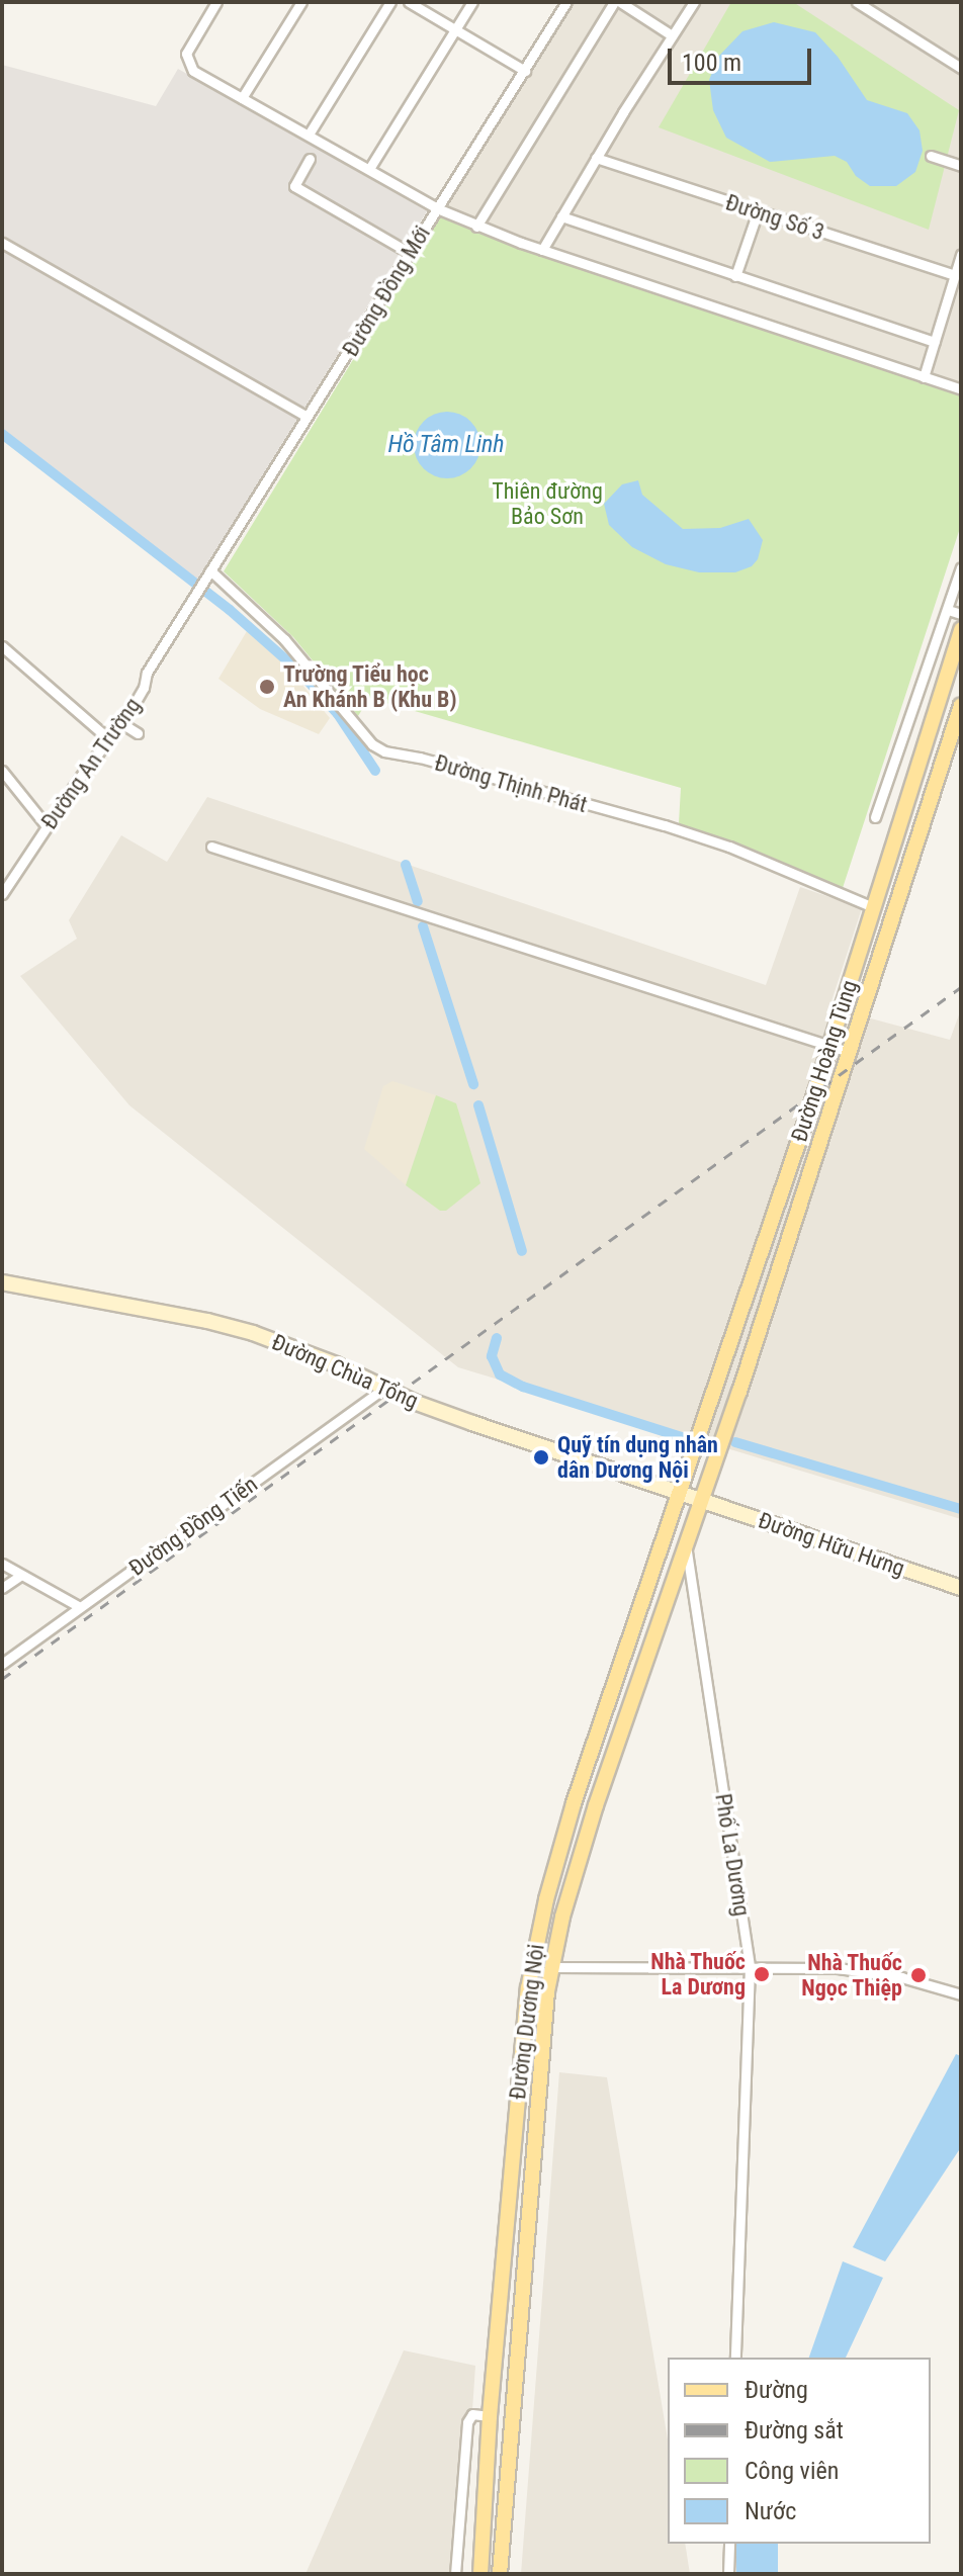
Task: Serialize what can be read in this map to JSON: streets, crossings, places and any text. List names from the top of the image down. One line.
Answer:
{"streets":{"main road":["Đường Hoàng Tùng","Đường Chùa Tổng","Đường Hữu Hưng","Đường Dương Nội"],"street":["Đường Số 3","Đường Đồng Mới","Đường An Trường","Đường Thịnh Phát","Đường Đồng Tiến","Phố La Dương"]},"crossings":[["Đường Đồng Mới","Đường An Trường"],["Đường Đồng Mới","Đường Thịnh Phát"],["Đường An Trường","Đường Thịnh Phát"],["Đường Thịnh Phát","Đường Hoàng Tùng"],["Đường Hoàng Tùng","Đường Chùa Tổng"],["Đường Hoàng Tùng","Đường Hữu Hưng"],["Đường Hoàng Tùng","Đường Dương Nội"],["Đường Chùa Tổng","Đường Đồng Tiến"],["Đường Chùa Tổng","Đường Hữu Hưng"],["Đường Chùa Tổng","Đường Dương Nội"],["Đường Hữu Hưng","Đường Dương Nội"],["Phố La Dương","Đường Dương Nội"]],"water":["Hồ Tâm Linh"],"parks":["Thiên đường Bảo Sơn"],"places":["Trường Tiểu học An Khánh B (Khu B)","Quỹ tín dụng nhân dân Dương Nội","Nhà Thuốc La Dương","Nhà Thuốc Ngọc Thiệp"],"legend":["Đường","Đường sắt","Công viên","Nước"],"scale_bar":"100 m"}
